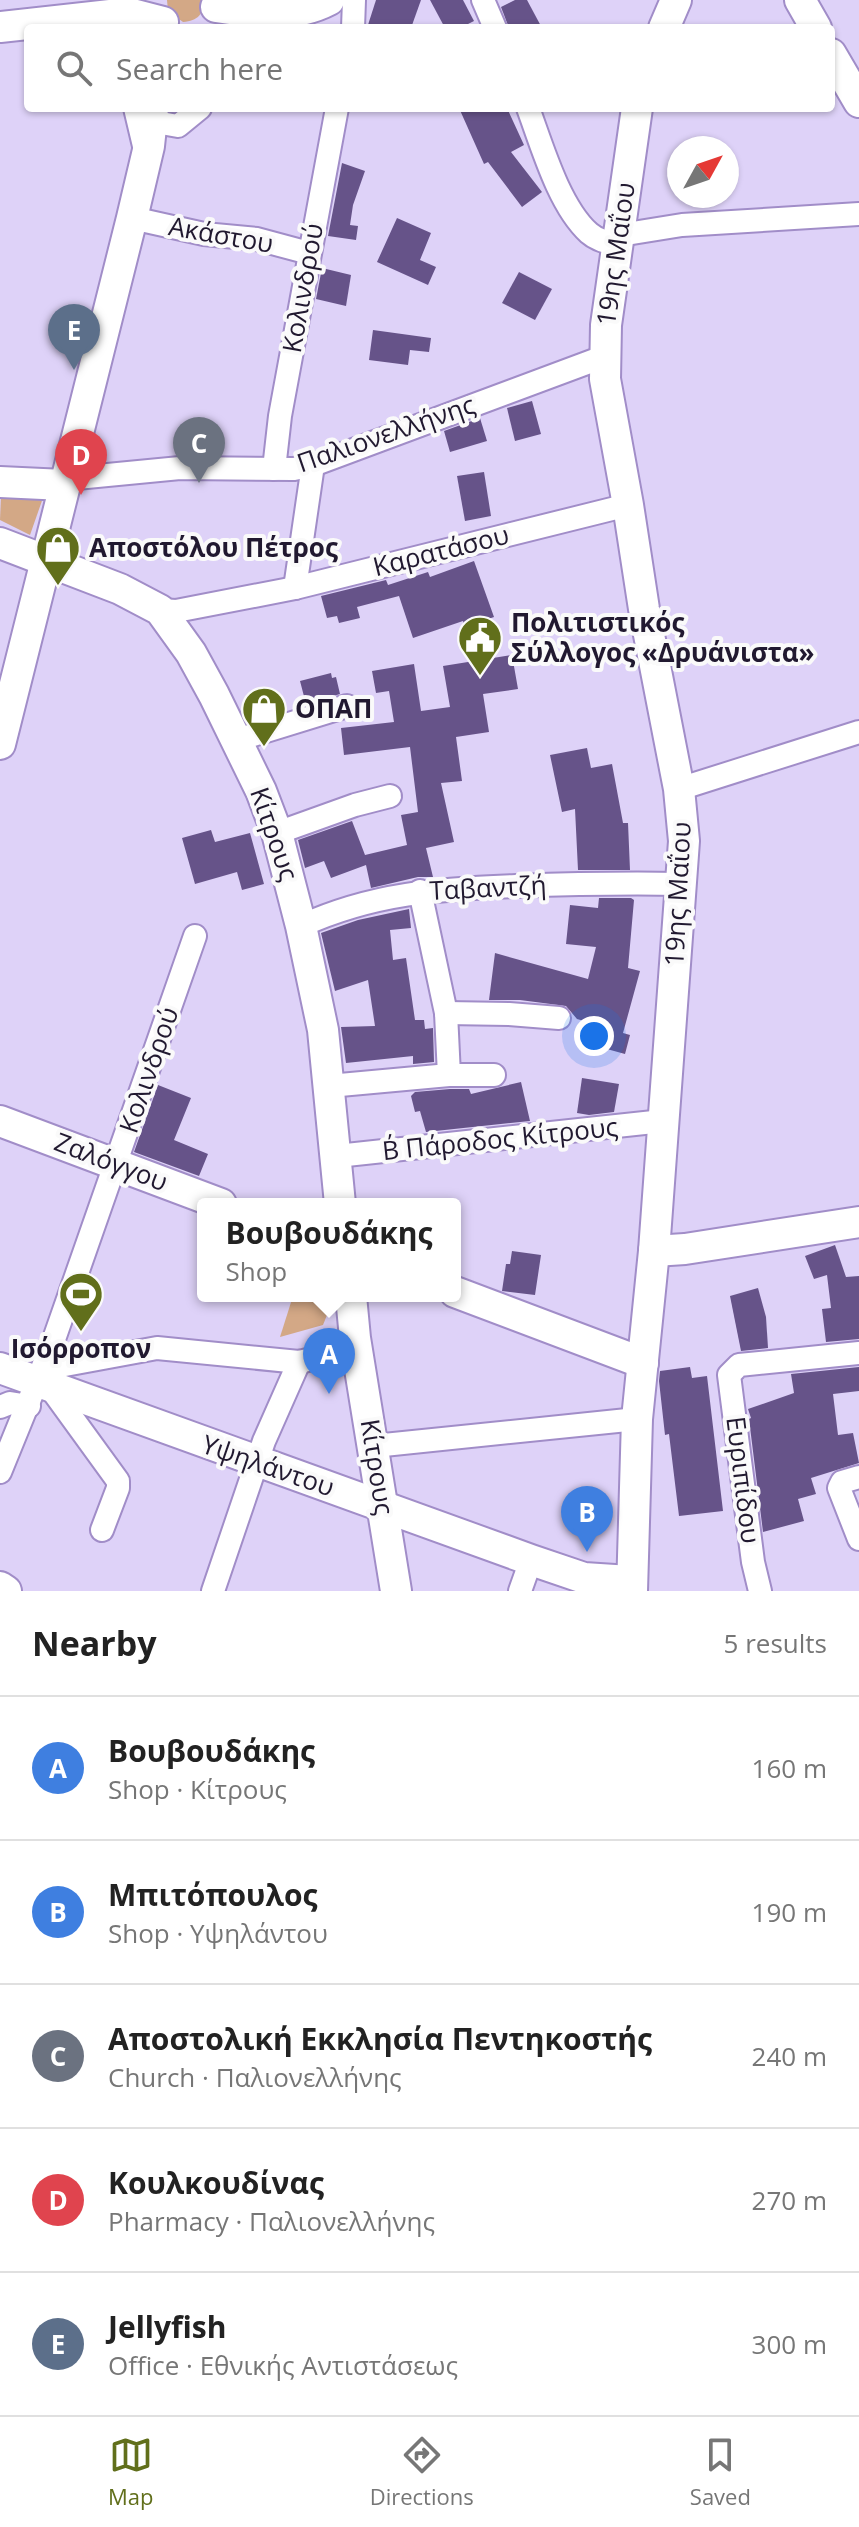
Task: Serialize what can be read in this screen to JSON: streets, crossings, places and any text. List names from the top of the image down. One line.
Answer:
{"streets":{"street":["Ακάστου","19ης Μαΐου","Κολινδρού","Παλιονελλήνης","Καρατάσου","Κίτρους","Ταβαντζή","Β΄ Πάροδος Κίτρους","Ζαλόγγου","Υψηλάντου","Ευριπίδου"]},"crossings":[["Ακάστου","Κολινδρού"],["19ης Μαΐου","Παλιονελλήνης"],["19ης Μαΐου","Καρατάσου"],["19ης Μαΐου","Ταβαντζή"],["19ης Μαΐου","Β΄ Πάροδος Κίτρους"],["19ης Μαΐου","Υψηλάντου"],["Κολινδρού","Παλιονελλήνης"],["Κολινδρού","Ζαλόγγου"],["Κολινδρού","Υψηλάντου"],["Καρατάσου","Κίτρους"],["Κίτρους","Ταβαντζή"],["Κίτρους","Β΄ Πάροδος Κίτρους"],["Κίτρους","Υψηλάντου"]],"places":{"shop":["Αποστόλου Πέτρος","ΟΠΑΠ"],"public building":["Πολιτιστικός Σύλλογος «Δρυάνιστα»"],"sports":["Ισόρροπον"]},"north":"top right","page":{"search":"Search here","pins":["E","C","D","A","B"],"popup":["Βουβουδάκης","Shop"],"heading":["Nearby","5 results"],"list":[{"mark":"A","name":"Βουβουδάκης","note":"Shop · Κίτρους","value":"160 m"},{"mark":"B","name":"Μπιτόπουλος","note":"Shop · Υψηλάντου","value":"190 m"},{"mark":"C","name":"Αποστολική Εκκλησία Πεντηκοστής","note":"Church · Παλιονελλήνης","value":"240 m"},{"mark":"D","name":"Κουλκουδίνας","note":"Pharmacy · Παλιονελλήνης","value":"270 m"},{"mark":"E","name":"Jellyfish","note":"Office · Εθνικής Αντιστάσεως","value":"300 m"}],"nav":["Map","Directions","Saved"]}}
